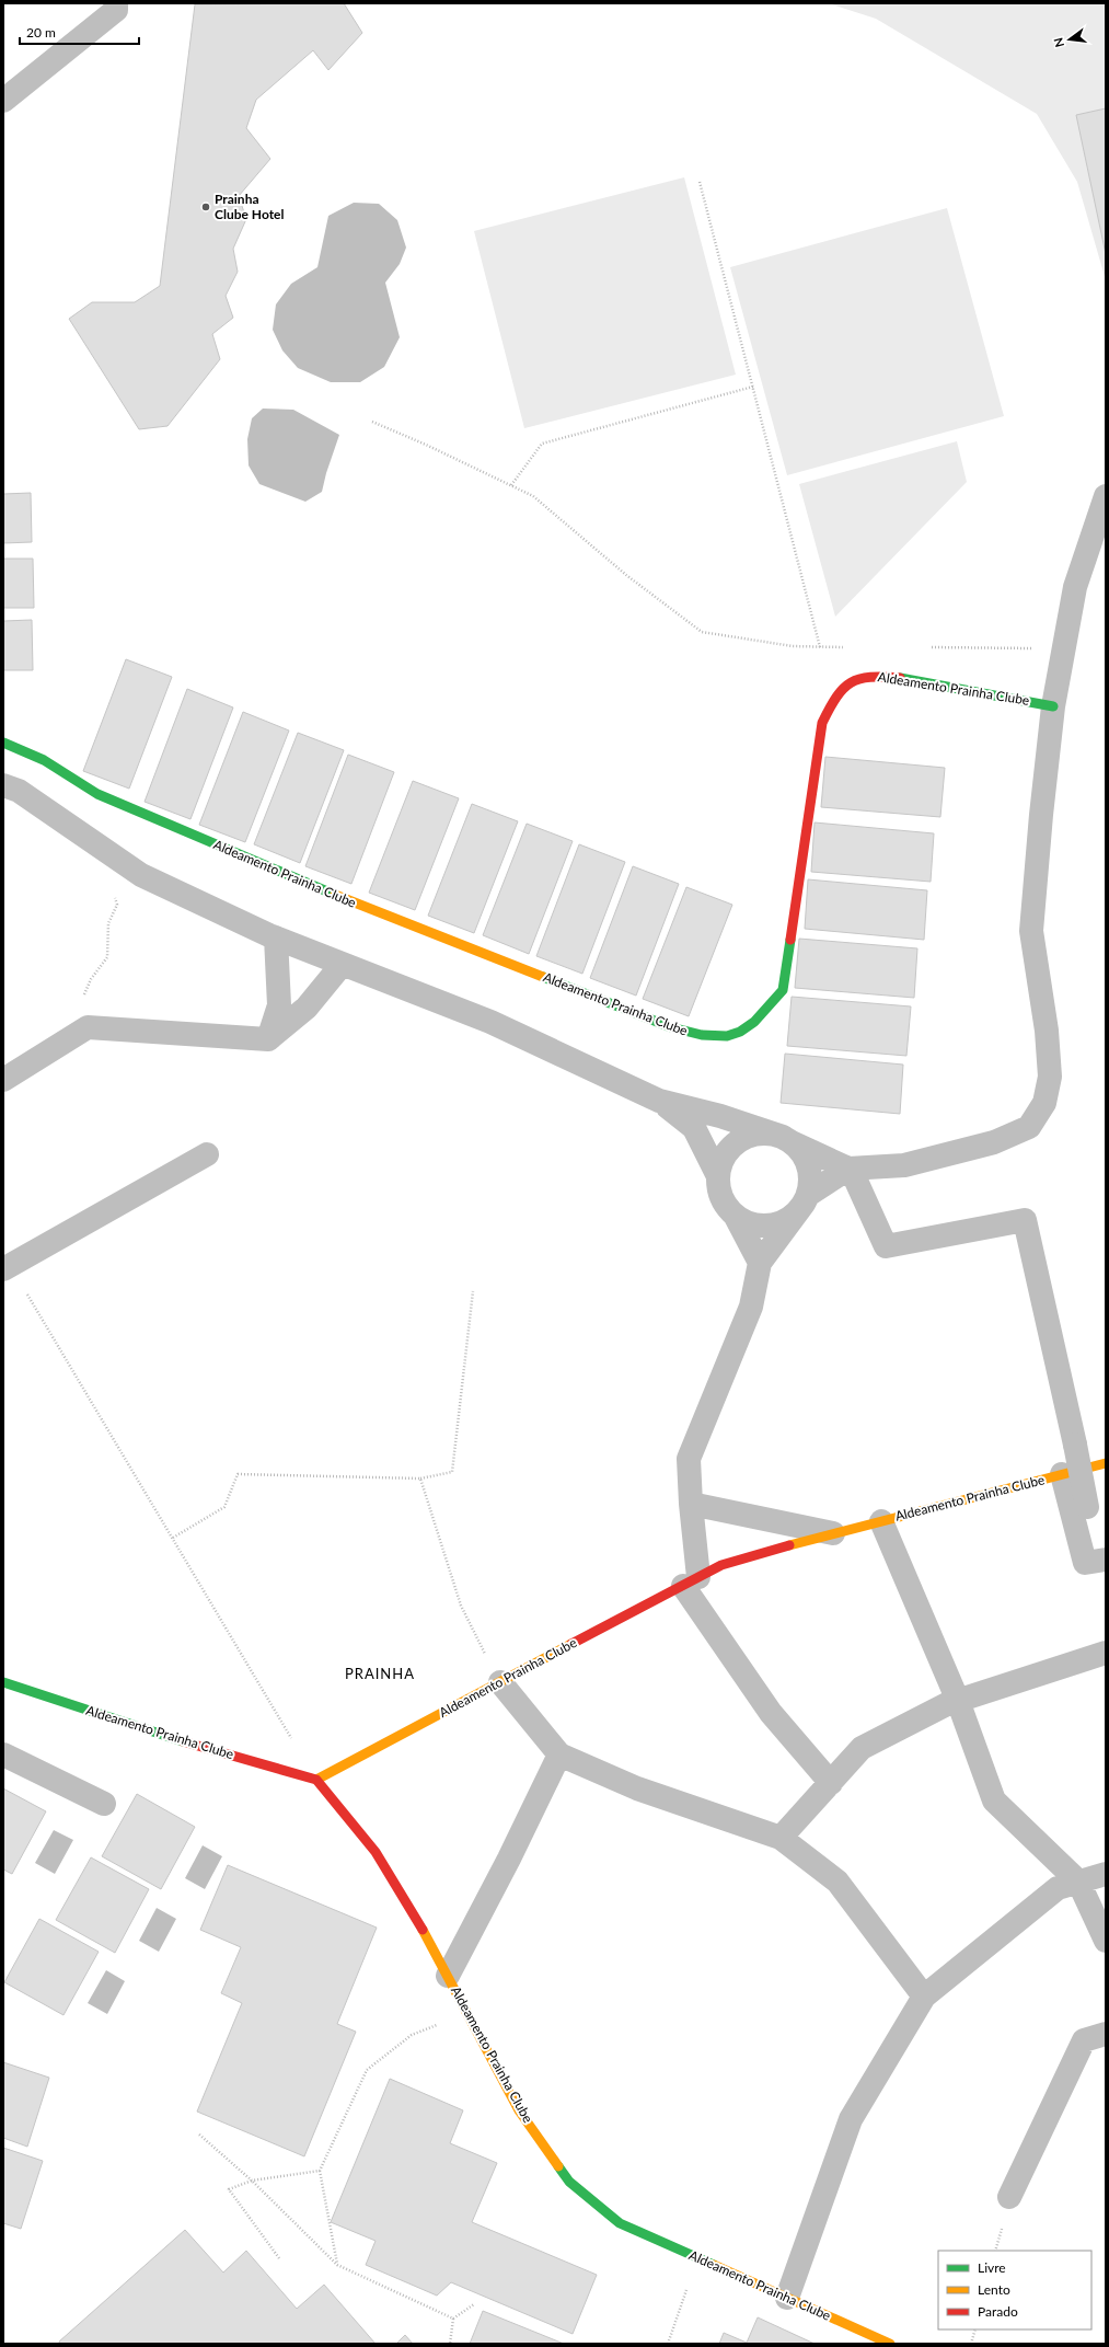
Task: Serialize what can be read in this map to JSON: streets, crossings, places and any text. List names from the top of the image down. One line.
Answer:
{"streets":{"street":["Aldeamento Prainha Clube"]},"districts":["PRAINHA"],"places":["Prainha Clube Hotel"],"legend":["Livre","Lento","Parado"],"scale_bar":"20 m","north":"left"}
